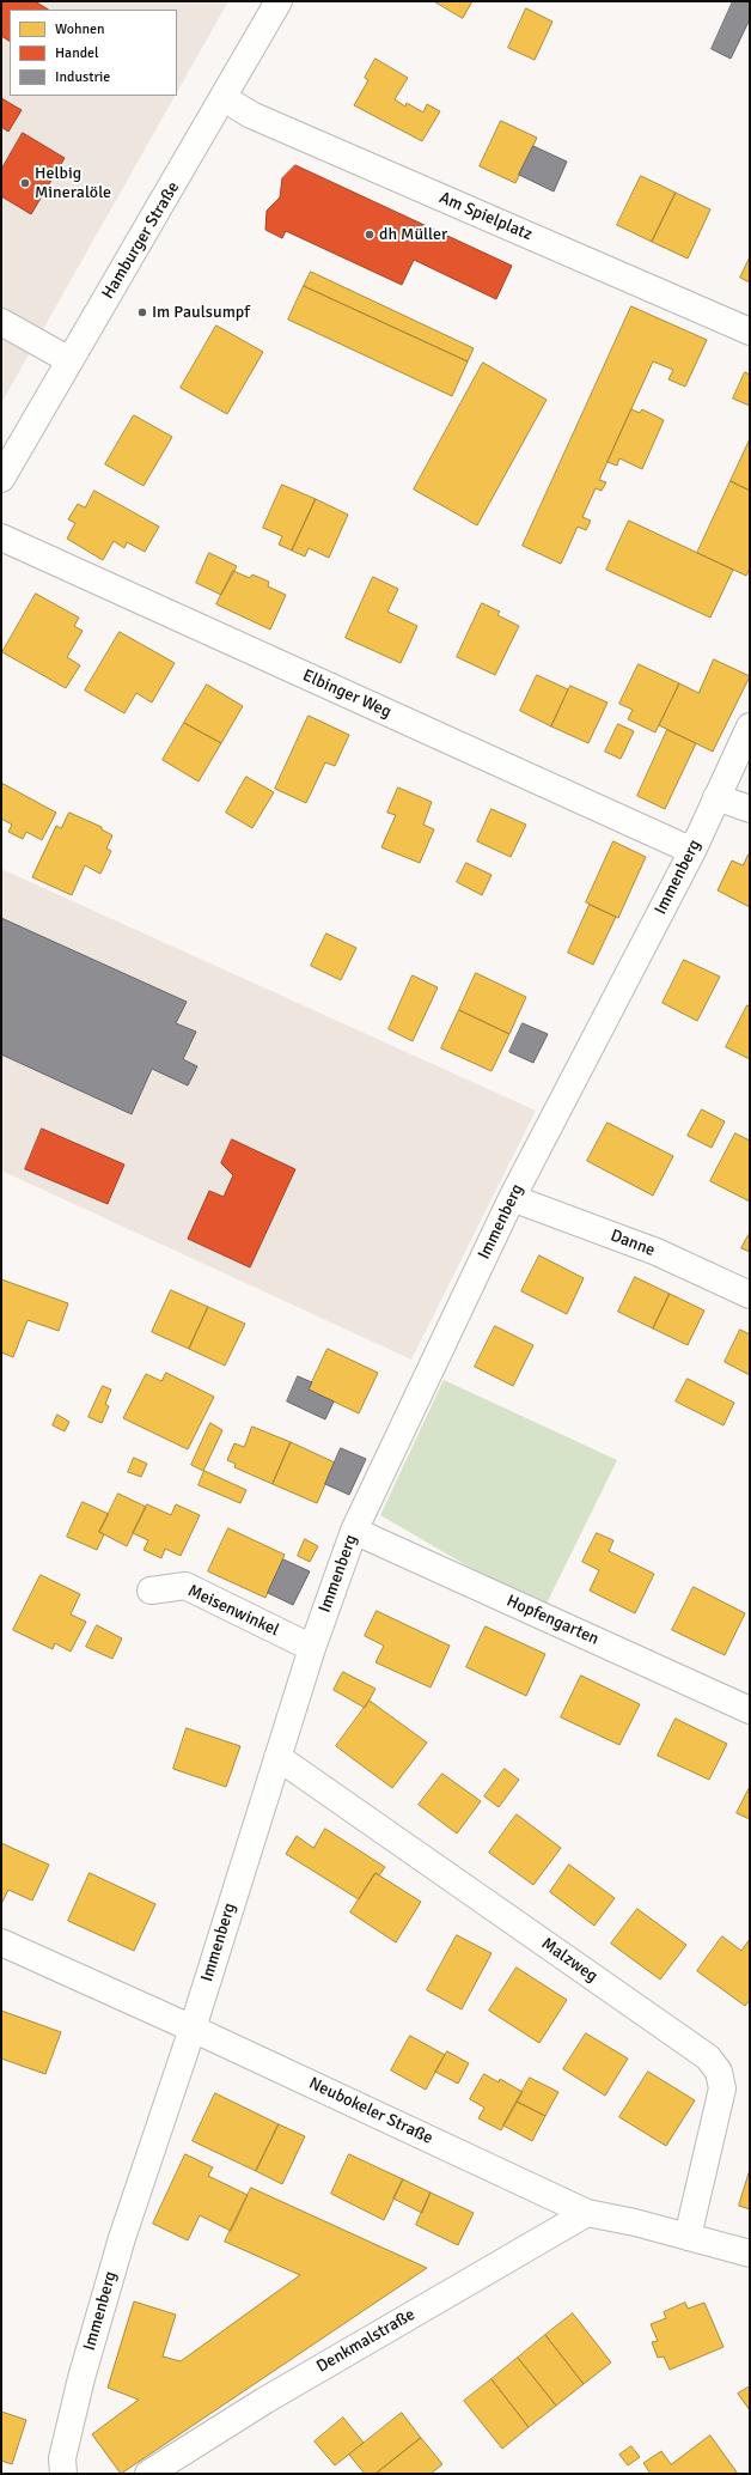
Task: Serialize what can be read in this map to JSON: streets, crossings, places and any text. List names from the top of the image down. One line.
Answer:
{"streets":{"street":["Am Spielplatz","Hamburger Straße","Elbinger Weg","Immenberg","Danne","Meisenwinkel","Hopfengarten","Malzweg","Neubokeler Straße","Denkmalstraße"]},"crossings":[["Am Spielplatz","Hamburger Straße"],["Elbinger Weg","Immenberg"],["Immenberg","Danne"],["Immenberg","Meisenwinkel"],["Immenberg","Hopfengarten"],["Immenberg","Malzweg"],["Immenberg","Neubokeler Straße"],["Malzweg","Neubokeler Straße"],["Neubokeler Straße","Denkmalstraße"]],"places":["Helbig Mineralöle","dh Müller","Im Paulsumpf"],"legend":["Wohnen","Handel","Industrie"]}
